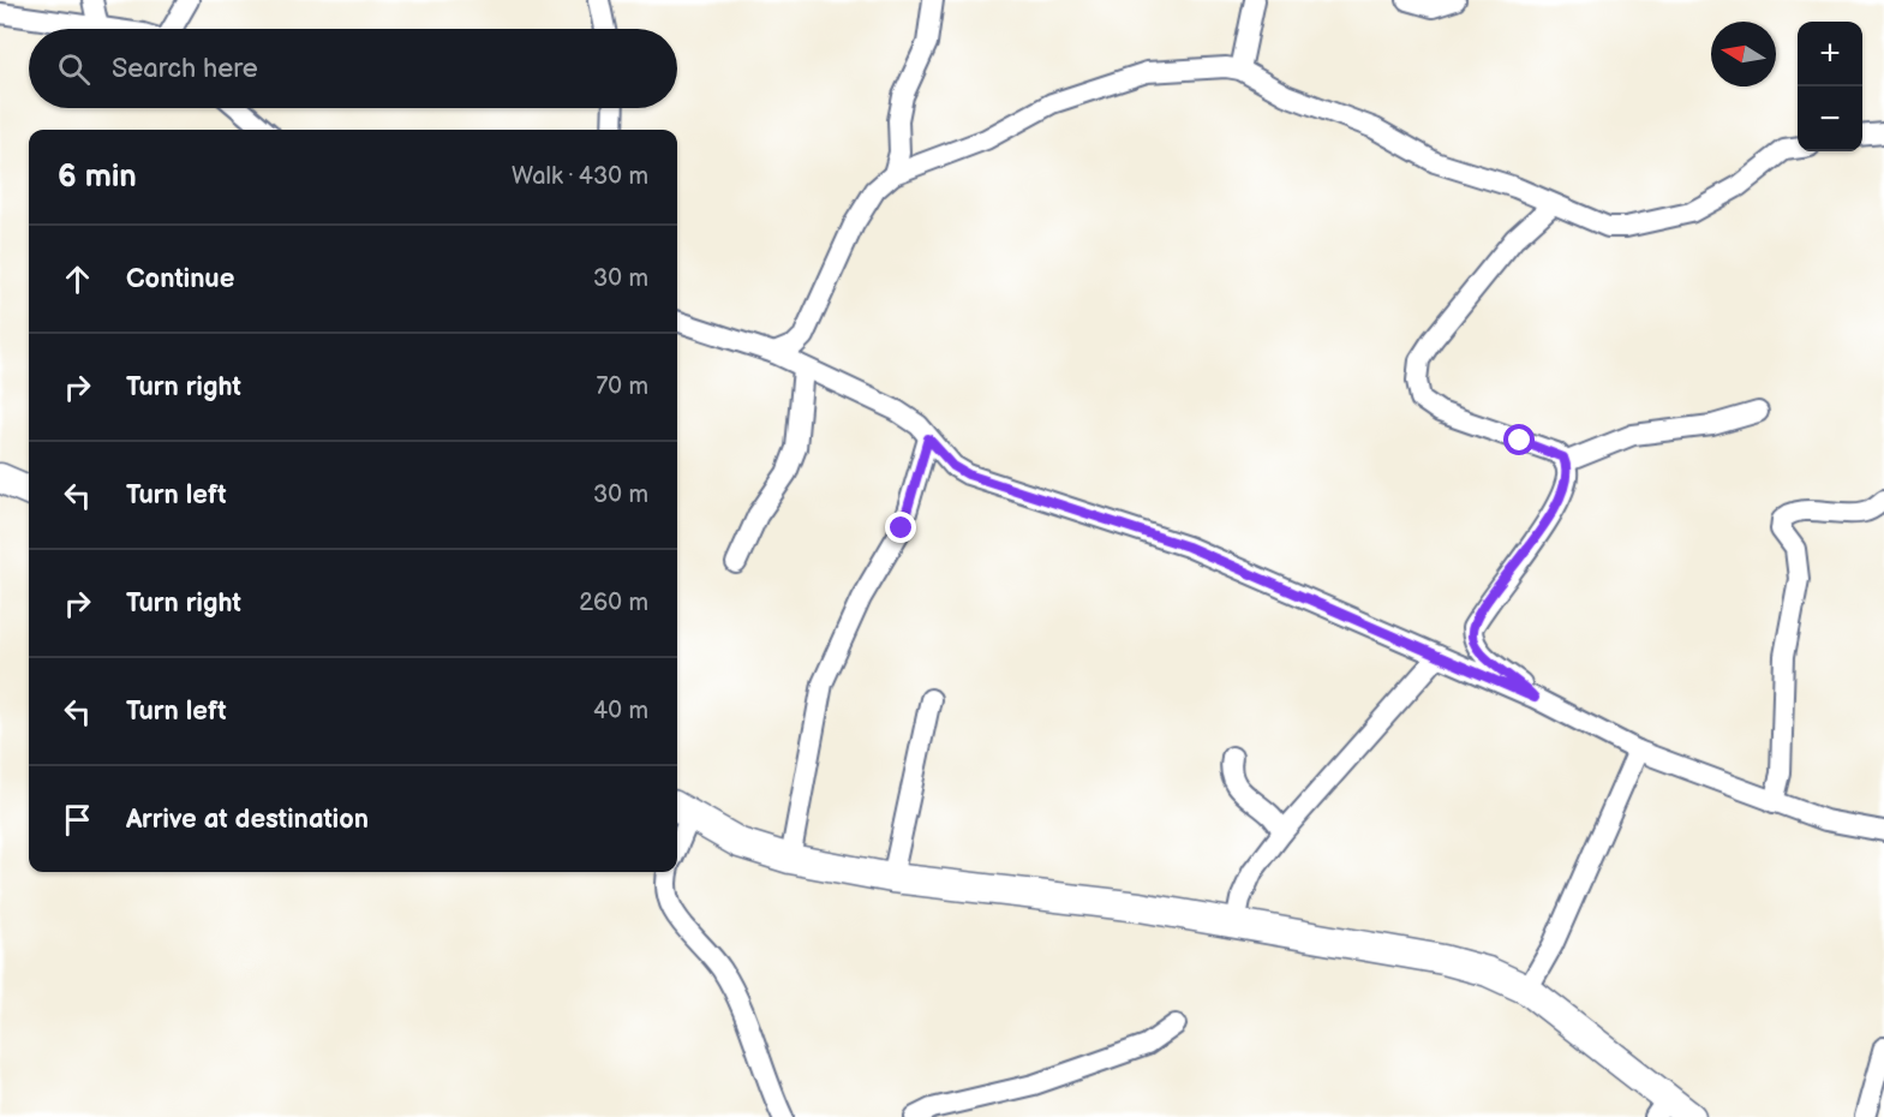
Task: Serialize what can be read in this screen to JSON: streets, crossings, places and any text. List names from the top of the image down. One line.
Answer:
{"north":"left","page":{"map_buttons":["+","−"],"search":"Search here","heading":["6 min","Walk · 430 m"],"list":[["Continue","30 m"],["Turn right","70 m"],["Turn left","30 m"],["Turn right","260 m"],["Turn left","40 m"],"Arrive at destination"]}}
